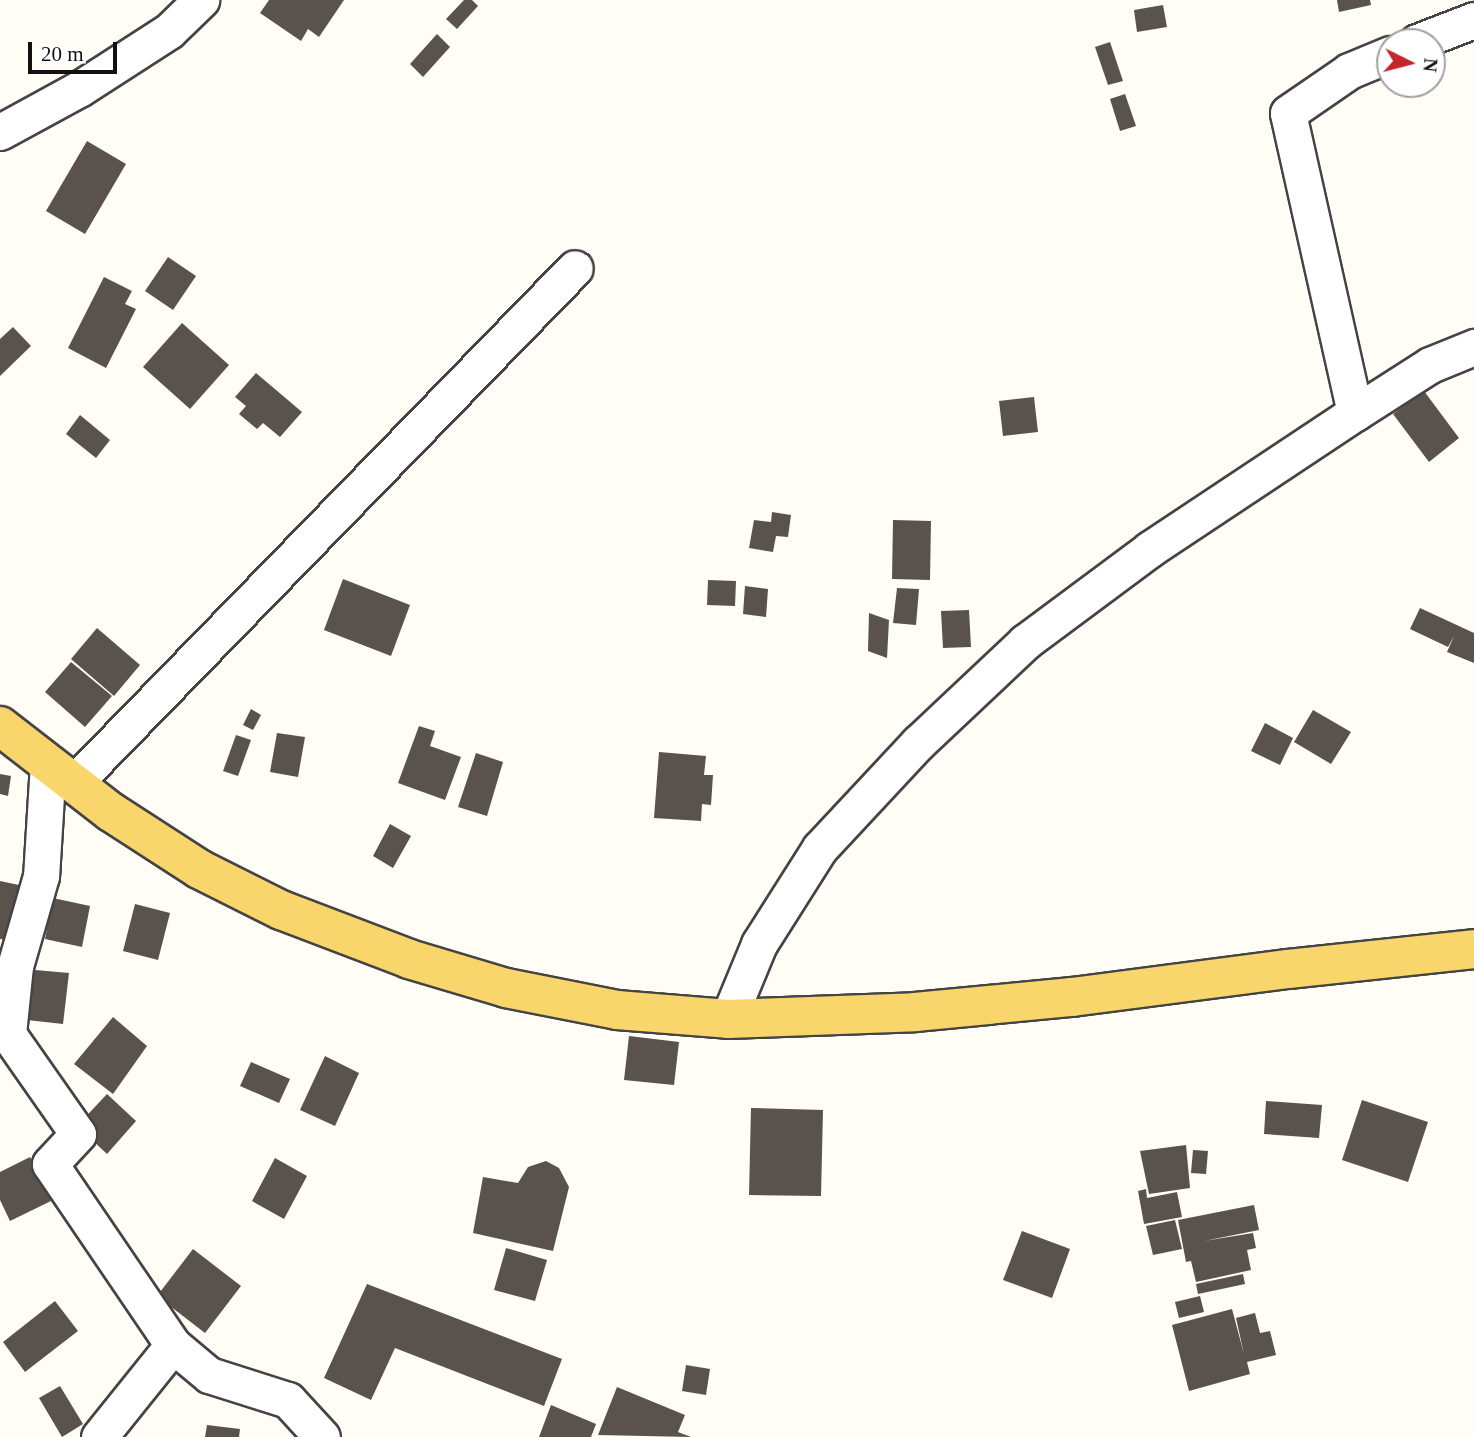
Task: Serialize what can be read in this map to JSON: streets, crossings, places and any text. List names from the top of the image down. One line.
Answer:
{"scale_bar":"20 m","north":"right"}
